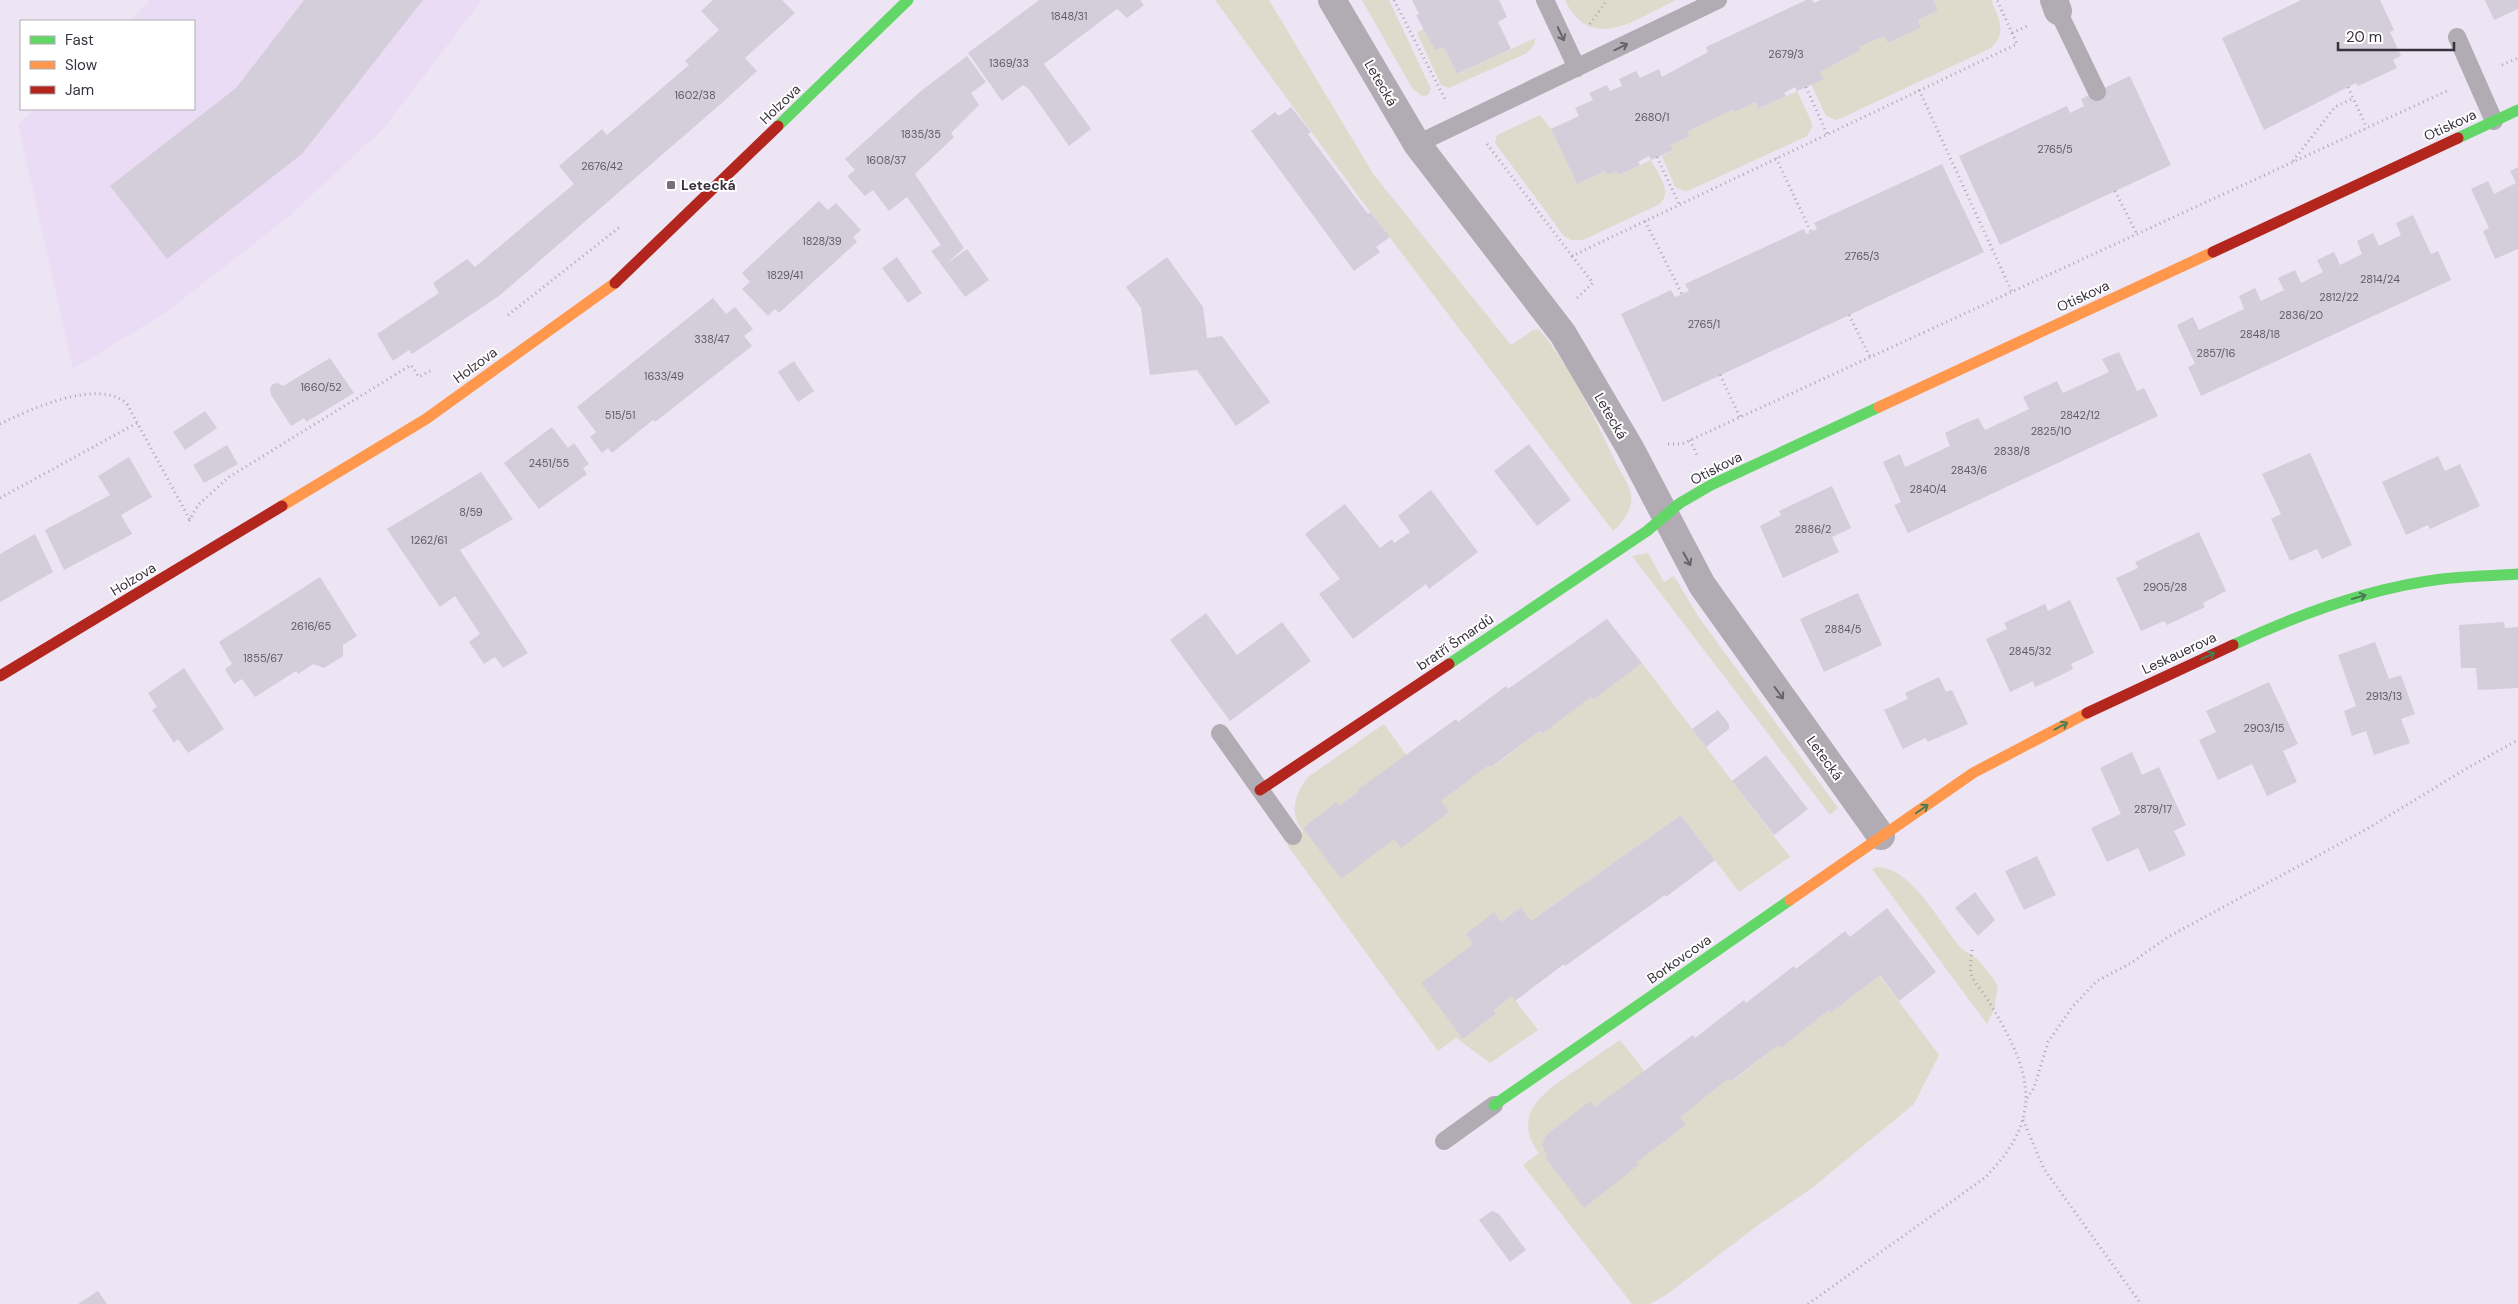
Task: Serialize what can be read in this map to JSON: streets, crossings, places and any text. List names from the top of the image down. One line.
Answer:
{"streets":{"street":["Letecká","Holzova","Otiskova","bratří Šmardů","Leskauerova","Borkovcova"]},"crossings":[["Letecká","Otiskova"],["Letecká","bratří Šmardů"],["Letecká","Leskauerova"],["Letecká","Borkovcova"],["Otiskova","bratří Šmardů"],["Leskauerova","Borkovcova"]],"one_way":["Letecká","Leskauerova"],"places":{"transit":["Letecká"]},"house_numbers":["1848/31","2679/3","1369/33","1602/38","2680/1","1835/35","2765/5","1608/37","2676/42","1828/39","2765/3","1829/41","2814/24","2812/22","2836/20","2765/1","2848/18","338/47","2857/16","1633/49","1660/52","515/51","2842/12","2825/10","2838/8","2451/55","2843/6","2840/4","8/59","2886/2","1262/61","2905/28","2616/65","2884/5","2845/32","1855/67","2913/13","2903/15","2879/17"],"legend":["Fast","Slow","Jam"],"scale_bar":"20 m"}
